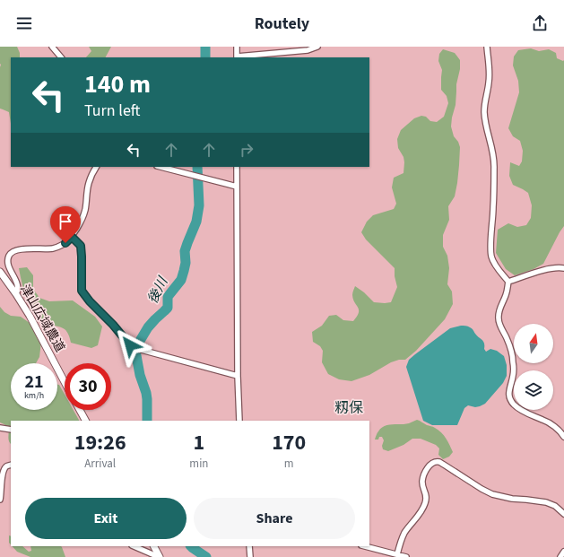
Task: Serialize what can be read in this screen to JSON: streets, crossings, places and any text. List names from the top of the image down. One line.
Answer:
{"streets":{"street":["津山広域農道"]},"districts":["籾保"],"water":["後川"],"north":"top","page":{"header":"Routely","turn":["140 m","Turn left"],"speed":"21 km/h","limit":"30","eta":["19:26","Arrival","1","min","170","m"],"buttons":["Exit","Share"]}}
